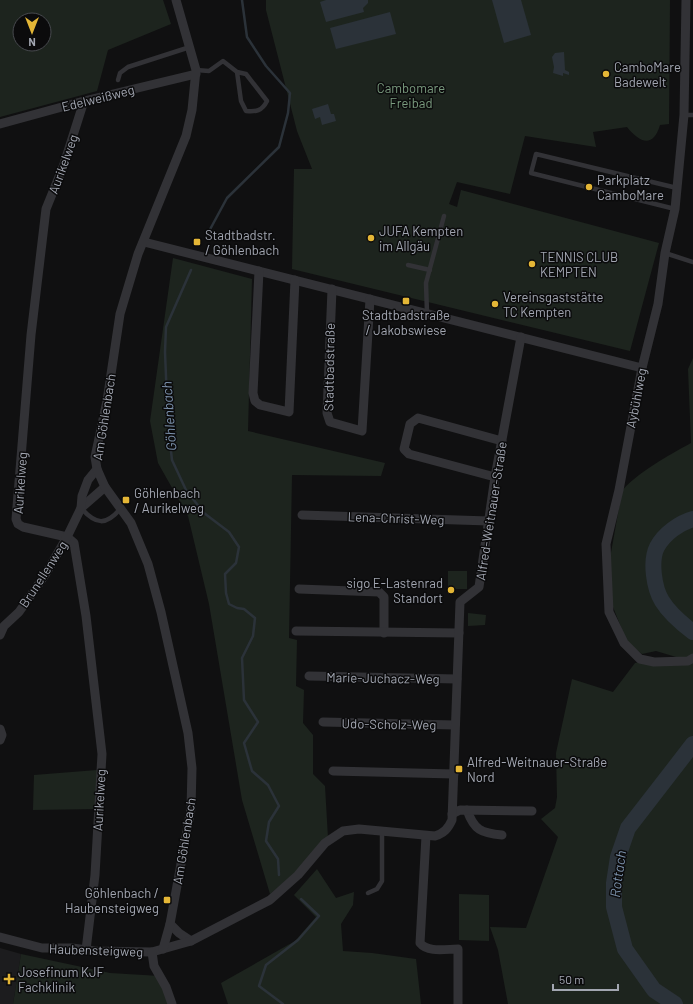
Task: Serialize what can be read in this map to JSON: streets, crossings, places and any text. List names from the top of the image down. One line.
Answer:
{"streets":{"street":["Edelweißweg","Aurikelweg","Stadtbadstraße","Aybühlweg","Am Göhlenbach","Alfred-Weitnauer-Straße","Lena-Christ-Weg","Brunellenweg","Marie-Juchacz-Weg","Udo-Scholz-Weg","Haubensteigweg"]},"crossings":[["Edelweißweg","Aurikelweg"],["Edelweißweg","Am Göhlenbach"],["Aurikelweg","Brunellenweg"],["Aurikelweg","Haubensteigweg"],["Am Göhlenbach","Brunellenweg"],["Am Göhlenbach","Haubensteigweg"],["Alfred-Weitnauer-Straße","Lena-Christ-Weg"],["Alfred-Weitnauer-Straße","Marie-Juchacz-Weg"],["Alfred-Weitnauer-Straße","Udo-Scholz-Weg"],["Alfred-Weitnauer-Straße","Haubensteigweg"]],"water":["Göhlenbach","Rottach"],"parks":["Cambomare Freibad"],"places":{"other":["CamboMare Badewelt","Parkplatz CamboMare","JUFA Kempten im Allgäu","TENNIS CLUB KEMPTEN","Vereinsgaststätte TC Kempten","sigo E-Lastenrad Standort"],"transit":["Stadtbadstr. / Göhlenbach","Stadtbadstraße / Jakobswiese","Göhlenbach / Aurikelweg","Alfred-Weitnauer-Straße Nord","Göhlenbach / Haubensteigweg"],"health":["Josefinum KJF Fachklinik"]},"scale_bar":"50 m","north":"bottom"}
